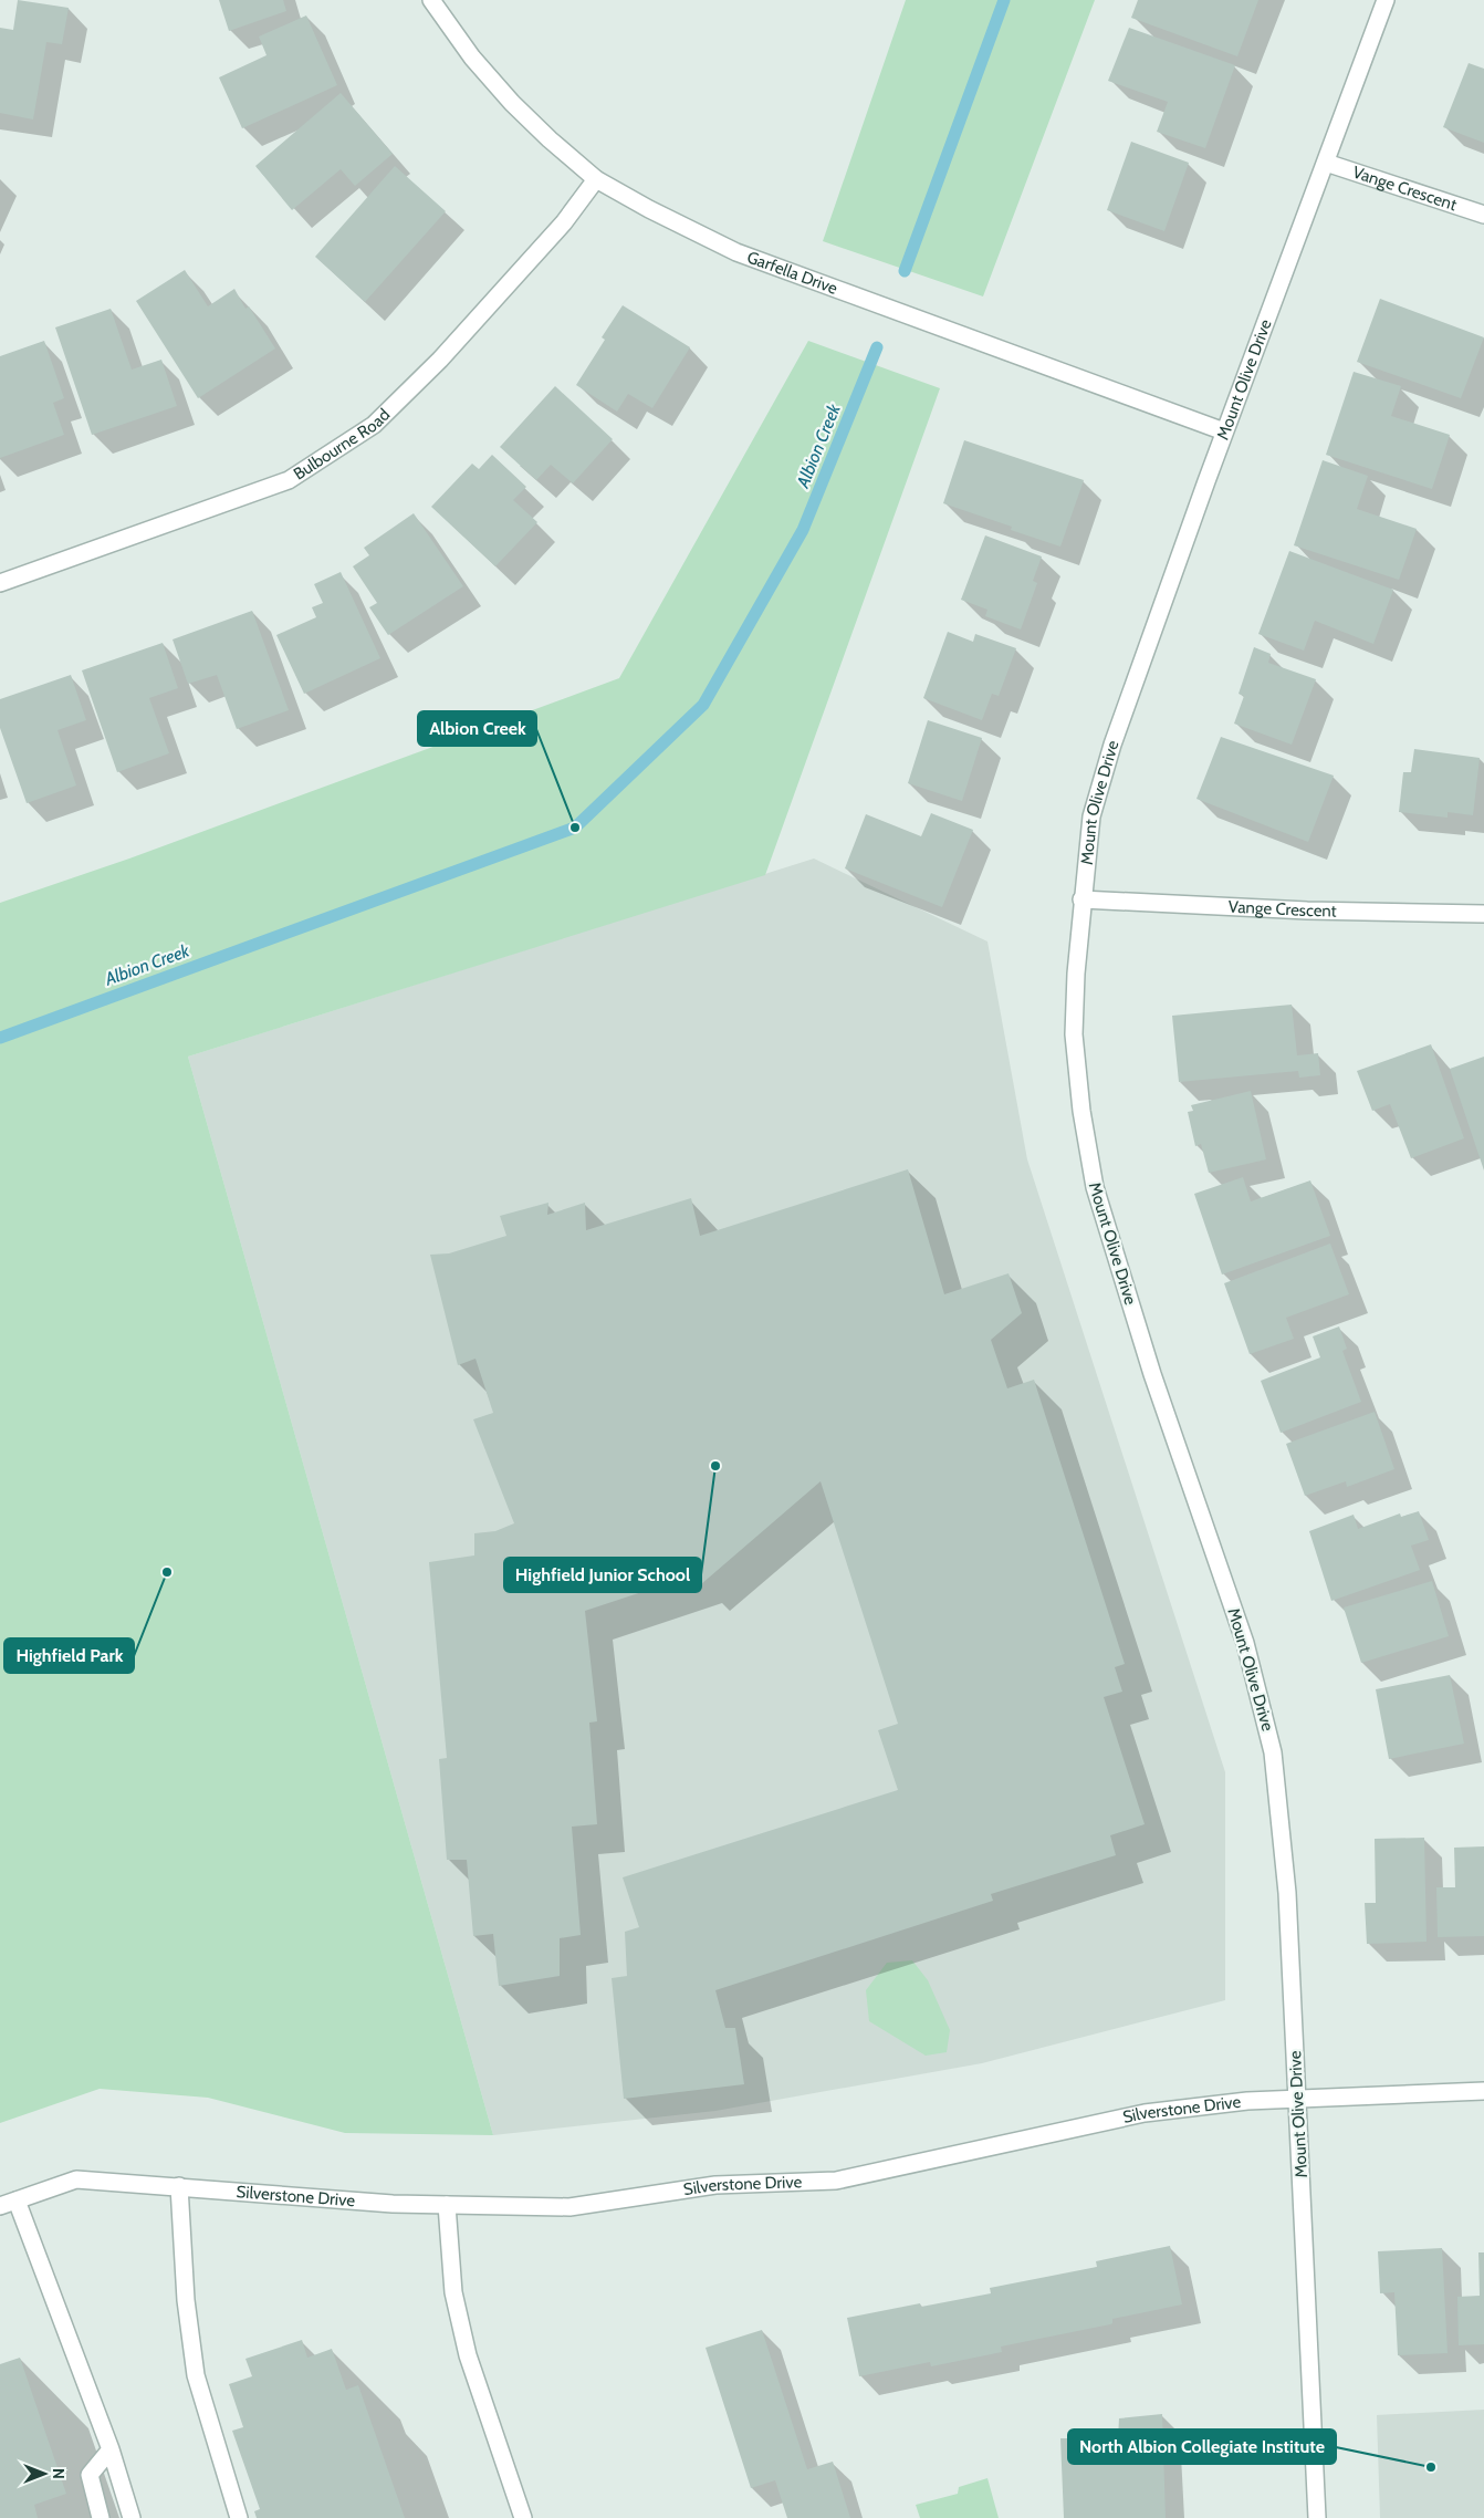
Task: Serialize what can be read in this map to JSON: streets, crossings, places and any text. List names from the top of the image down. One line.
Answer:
{"streets":{"street":["Vange Crescent","Garfella Drive","Mount Olive Drive","Bulbourne Road","Silverstone Drive"]},"crossings":[["Vange Crescent","Mount Olive Drive"],["Garfella Drive","Mount Olive Drive"],["Garfella Drive","Bulbourne Road"],["Mount Olive Drive","Silverstone Drive"]],"water":["Albion Creek"],"places":["Albion Creek","Highfield Junior School","Highfield Park","North Albion Collegiate Institute"],"north":"right"}
